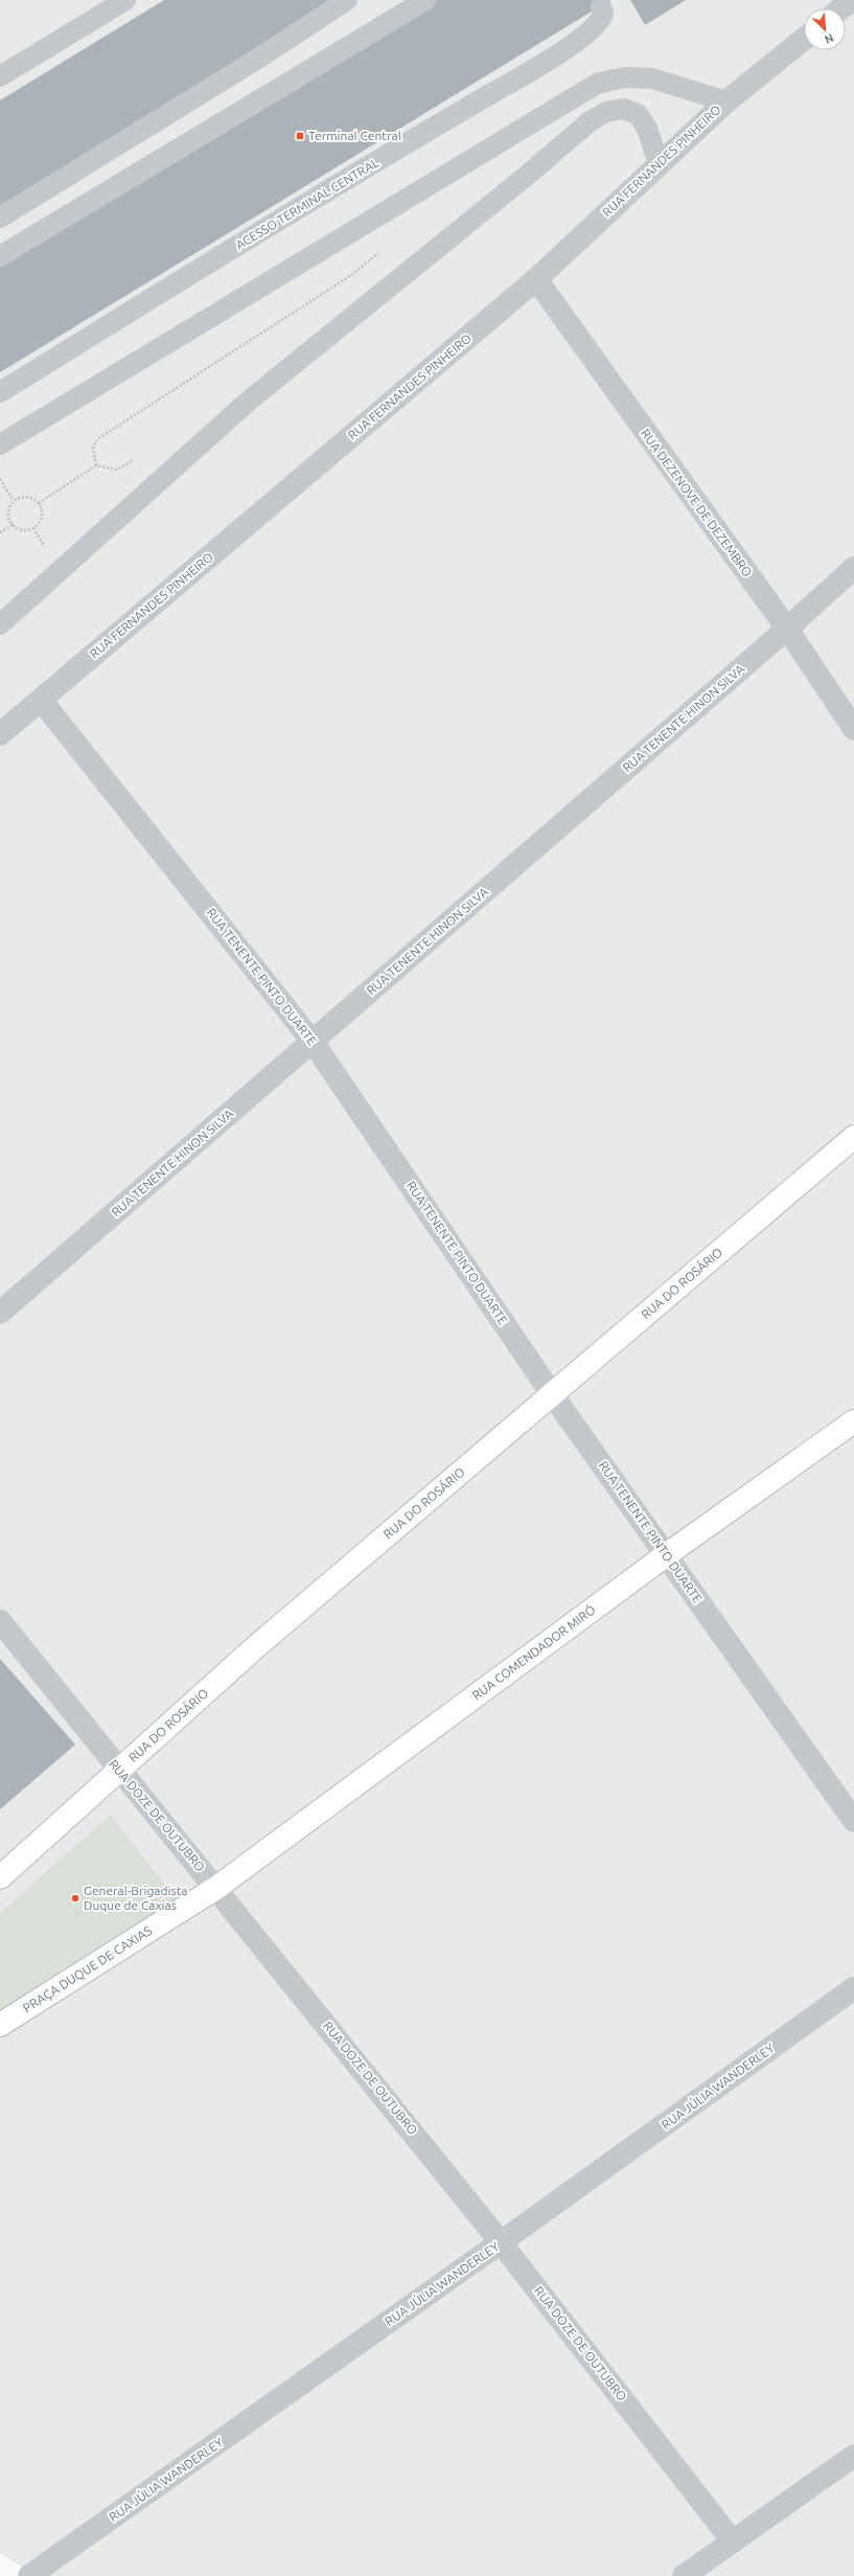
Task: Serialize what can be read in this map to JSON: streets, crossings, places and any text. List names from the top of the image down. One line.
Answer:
{"streets":{"main road":["RUA DO ROSÁRIO","RUA COMENDADOR MIRÓ","PRAÇA DUQUE DE CAXIAS"],"street":["RUA FERNANDES PINHEIRO","RUA DEZENOVE DE DEZEMBRO","RUA TENENTE HINON SILVA","RUA TENENTE PINTO DUARTE","RUA DOZE DE OUTUBRO","RUA JÚLIA WANDERLEY"],"lane":["ACESSO TERMINAL CENTRAL"]},"crossings":[["RUA FERNANDES PINHEIRO","RUA DEZENOVE DE DEZEMBRO"],["RUA FERNANDES PINHEIRO","RUA TENENTE PINTO DUARTE"],["RUA DEZENOVE DE DEZEMBRO","RUA TENENTE HINON SILVA"],["RUA TENENTE HINON SILVA","RUA TENENTE PINTO DUARTE"],["RUA TENENTE PINTO DUARTE","RUA DO ROSÁRIO"],["RUA TENENTE PINTO DUARTE","RUA COMENDADOR MIRÓ"],["RUA DO ROSÁRIO","RUA DOZE DE OUTUBRO"],["RUA COMENDADOR MIRÓ","RUA DOZE DE OUTUBRO"],["RUA COMENDADOR MIRÓ","PRAÇA DUQUE DE CAXIAS"],["RUA DOZE DE OUTUBRO","PRAÇA DUQUE DE CAXIAS"],["RUA DOZE DE OUTUBRO","RUA JÚLIA WANDERLEY"]],"places":{"transit":["Terminal Central"],"other":["General-Brigadista Duque de Caxias"]},"north":"bottom right"}
